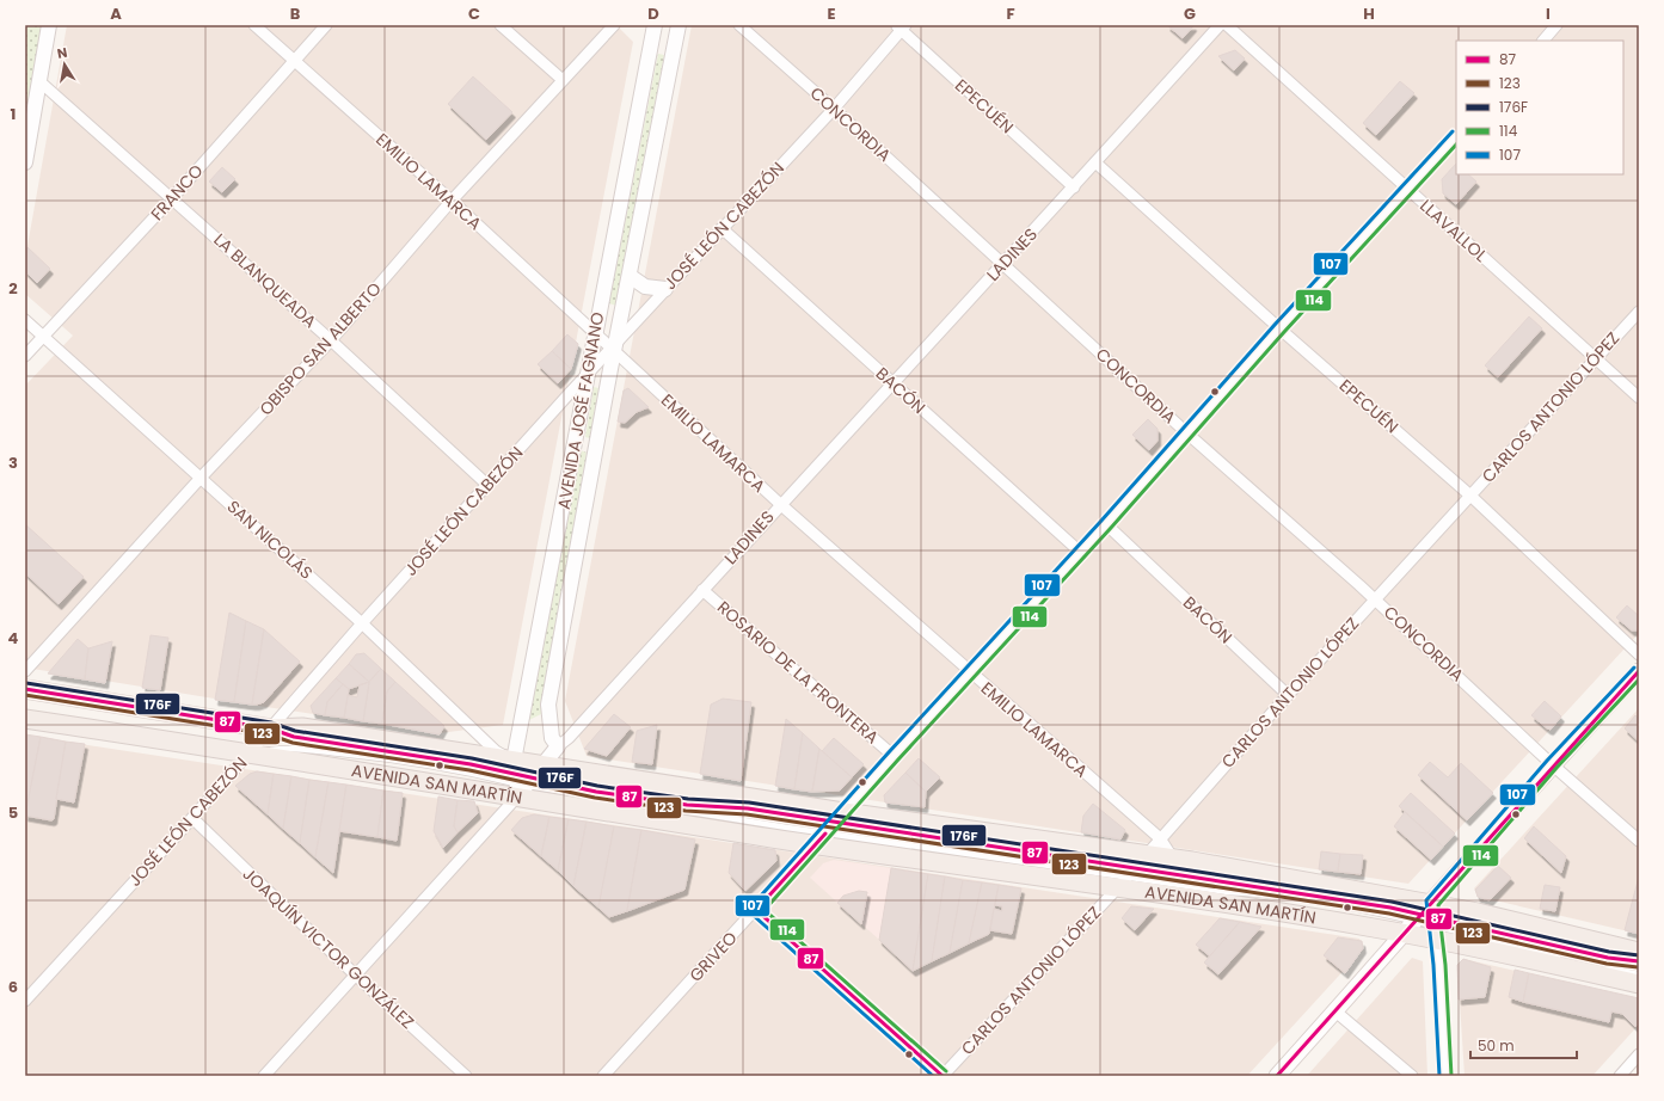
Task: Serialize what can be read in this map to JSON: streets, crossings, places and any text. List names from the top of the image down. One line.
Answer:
{"streets":{"main road":["AVENIDA SAN MARTÍN"],"street":["EPECUÉN","CONCORDIA","EMILIO LAMARCA","FRANCO","JOSÉ LEÓN CABEZÓN","LLAVALLOL","LADINES","LA BLANQUEADA","OBISPO SAN ALBERTO","BACÓN","CARLOS ANTONIO LÓPEZ","AVENIDA JOSÉ FAGNANO","SAN NICOLÁS","ROSARIO DE LA FRONTERA","JOAQUÍN VICTOR GONZÁLEZ","GRIVEO"]},"crossings":[["EPECUÉN","JOSÉ LEÓN CABEZÓN"],["EPECUÉN","LADINES"],["EPECUÉN","CARLOS ANTONIO LÓPEZ"],["EPECUÉN","GRIVEO"],["CONCORDIA","JOSÉ LEÓN CABEZÓN"],["CONCORDIA","LADINES"],["CONCORDIA","CARLOS ANTONIO LÓPEZ"],["CONCORDIA","GRIVEO"],["EMILIO LAMARCA","FRANCO"],["EMILIO LAMARCA","JOSÉ LEÓN CABEZÓN"],["EMILIO LAMARCA","LADINES"],["EMILIO LAMARCA","OBISPO SAN ALBERTO"],["EMILIO LAMARCA","CARLOS ANTONIO LÓPEZ"],["EMILIO LAMARCA","AVENIDA JOSÉ FAGNANO"],["EMILIO LAMARCA","AVENIDA SAN MARTÍN"],["EMILIO LAMARCA","GRIVEO"],["FRANCO","LA BLANQUEADA"],["FRANCO","SAN NICOLÁS"],["JOSÉ LEÓN CABEZÓN","LA BLANQUEADA"],["JOSÉ LEÓN CABEZÓN","BACÓN"],["JOSÉ LEÓN CABEZÓN","AVENIDA JOSÉ FAGNANO"],["JOSÉ LEÓN CABEZÓN","SAN NICOLÁS"],["JOSÉ LEÓN CABEZÓN","AVENIDA SAN MARTÍN"],["JOSÉ LEÓN CABEZÓN","JOAQUÍN VICTOR GONZÁLEZ"],["LLAVALLOL","CARLOS ANTONIO LÓPEZ"],["LLAVALLOL","GRIVEO"],["LADINES","BACÓN"],["LADINES","AVENIDA JOSÉ FAGNANO"],["LADINES","SAN NICOLÁS"],["LADINES","ROSARIO DE LA FRONTERA"],["LADINES","AVENIDA SAN MARTÍN"],["LADINES","JOAQUÍN VICTOR GONZÁLEZ"],["LA BLANQUEADA","OBISPO SAN ALBERTO"],["OBISPO SAN ALBERTO","SAN NICOLÁS"],["BACÓN","CARLOS ANTONIO LÓPEZ"],["BACÓN","GRIVEO"],["CARLOS ANTONIO LÓPEZ","AVENIDA SAN MARTÍN"],["AVENIDA JOSÉ FAGNANO","SAN NICOLÁS"],["AVENIDA JOSÉ FAGNANO","AVENIDA SAN MARTÍN"],["SAN NICOLÁS","AVENIDA SAN MARTÍN"],["ROSARIO DE LA FRONTERA","GRIVEO"],["AVENIDA SAN MARTÍN","GRIVEO"]],"lines":["transit line 107","transit line 114","transit line 87","transit line 176F","transit line 123"],"legend":["87","123","176F","114","107"],"scale_bar":"50 m","north":"top","grid":{"columns":["A","B","C","D","E","F","G","H","I"],"rows":["1","2","3","4","5","6"]}}
